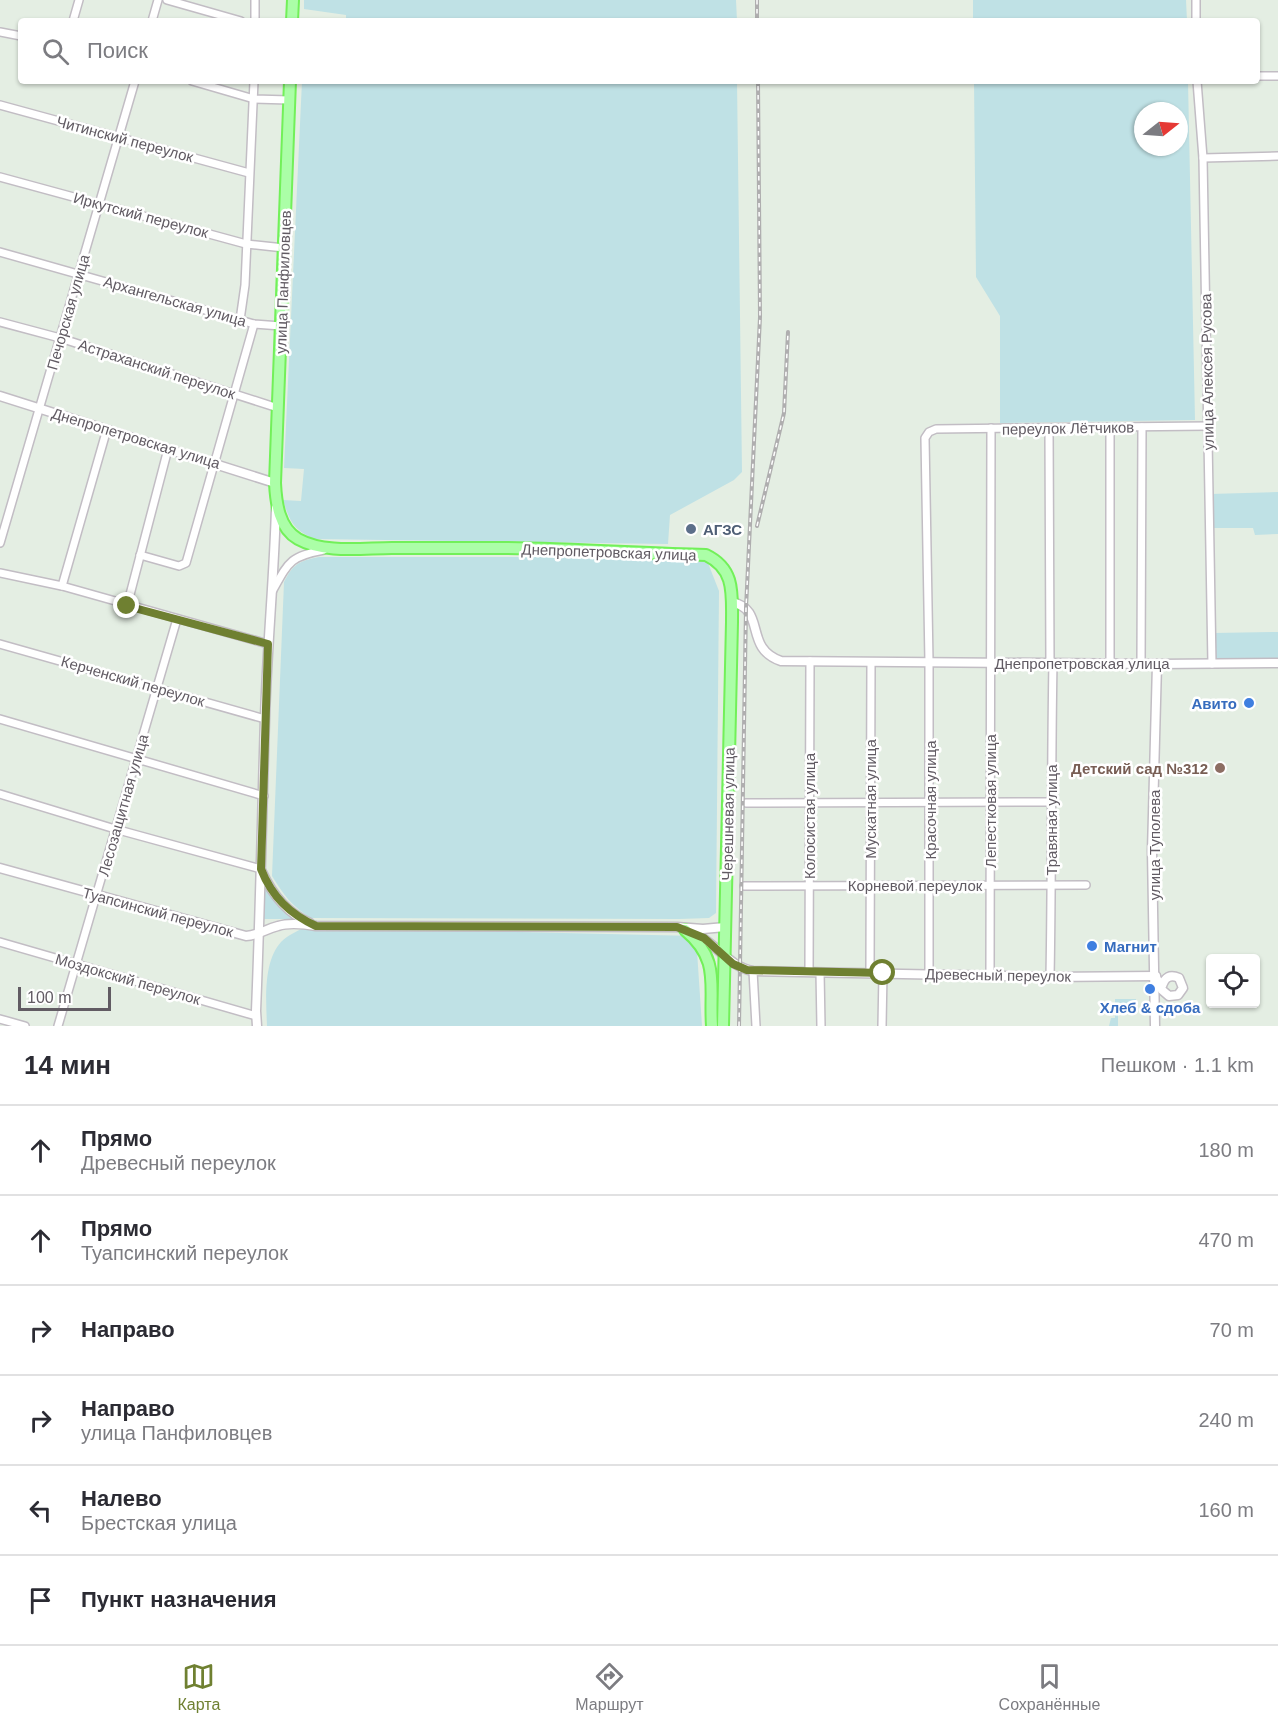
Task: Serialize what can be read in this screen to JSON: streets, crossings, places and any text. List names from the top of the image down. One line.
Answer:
{"streets":{"main road":["улица Панфиловцев","Днепропетровская улица","Черешневая улица"],"street":["Читинский переулок","Иркутский переулок","Архангельская улица","Печорская улица","Астраханский переулок","улица Алексея Русова","переулок Лётчиков","Керченский переулок","Мускатная улица","Красочная улица","Лепестковая улица","Лесозащитная улица","Колосистая улица","Травяная улица","улица Туполева","Корневой переулок","Туапсинский переулок","Древесный переулок","Моздокский переулок"]},"crossings":[["Читинский переулок","Печорская улица"],["Иркутский переулок","улица Панфиловцев"],["Иркутский переулок","Печорская улица"],["улица Панфиловцев","Архангельская улица"],["улица Панфиловцев","Астраханский переулок"],["улица Панфиловцев","Днепропетровская улица"],["Архангельская улица","Печорская улица"],["Печорская улица","Астраханский переулок"],["Печорская улица","Днепропетровская улица"],["улица Алексея Русова","переулок Лётчиков"],["улица Алексея Русова","Днепропетровская улица"],["переулок Лётчиков","Красочная улица"],["переулок Лётчиков","Лепестковая улица"],["переулок Лётчиков","Травяная улица"],["Днепропетровская улица","Мускатная улица"],["Днепропетровская улица","Красочная улица"],["Днепропетровская улица","Лепестковая улица"],["Днепропетровская улица","Черешневая улица"],["Днепропетровская улица","Колосистая улица"],["Днепропетровская улица","Травяная улица"],["Днепропетровская улица","улица Туполева"],["Керченский переулок","Лесозащитная улица"],["Мускатная улица","Корневой переулок"],["Мускатная улица","Древесный переулок"],["Красочная улица","Корневой переулок"],["Красочная улица","Древесный переулок"],["Лепестковая улица","Корневой переулок"],["Лепестковая улица","Древесный переулок"],["Лесозащитная улица","Туапсинский переулок"],["Лесозащитная улица","Моздокский переулок"],["Черешневая улица","Туапсинский переулок"],["Черешневая улица","Древесный переулок"],["Колосистая улица","Корневой переулок"],["Колосистая улица","Древесный переулок"],["Травяная улица","Корневой переулок"],["Травяная улица","Древесный переулок"],["улица Туполева","Древесный переулок"],["Туапсинский переулок","Древесный переулок"]],"places":["АГЗС","Авито","Детский сад №312","Магнит","Хлеб & сдоба"],"scale_bar":"100 m","north":"right","page":{"search":"Поиск","scale":"100 m","heading":["14 мин","Пешком · 1.1 km"],"list":[["Прямо","Древесный переулок","180 m"],["Прямо","Туапсинский переулок","470 m"],["Направо","70 m"],["Направо","улица Панфиловцев","240 m"],["Налево","Брестская улица","160 m"],"Пункт назначения"],"nav":["Карта","Маршрут","Сохранённые"]}}
